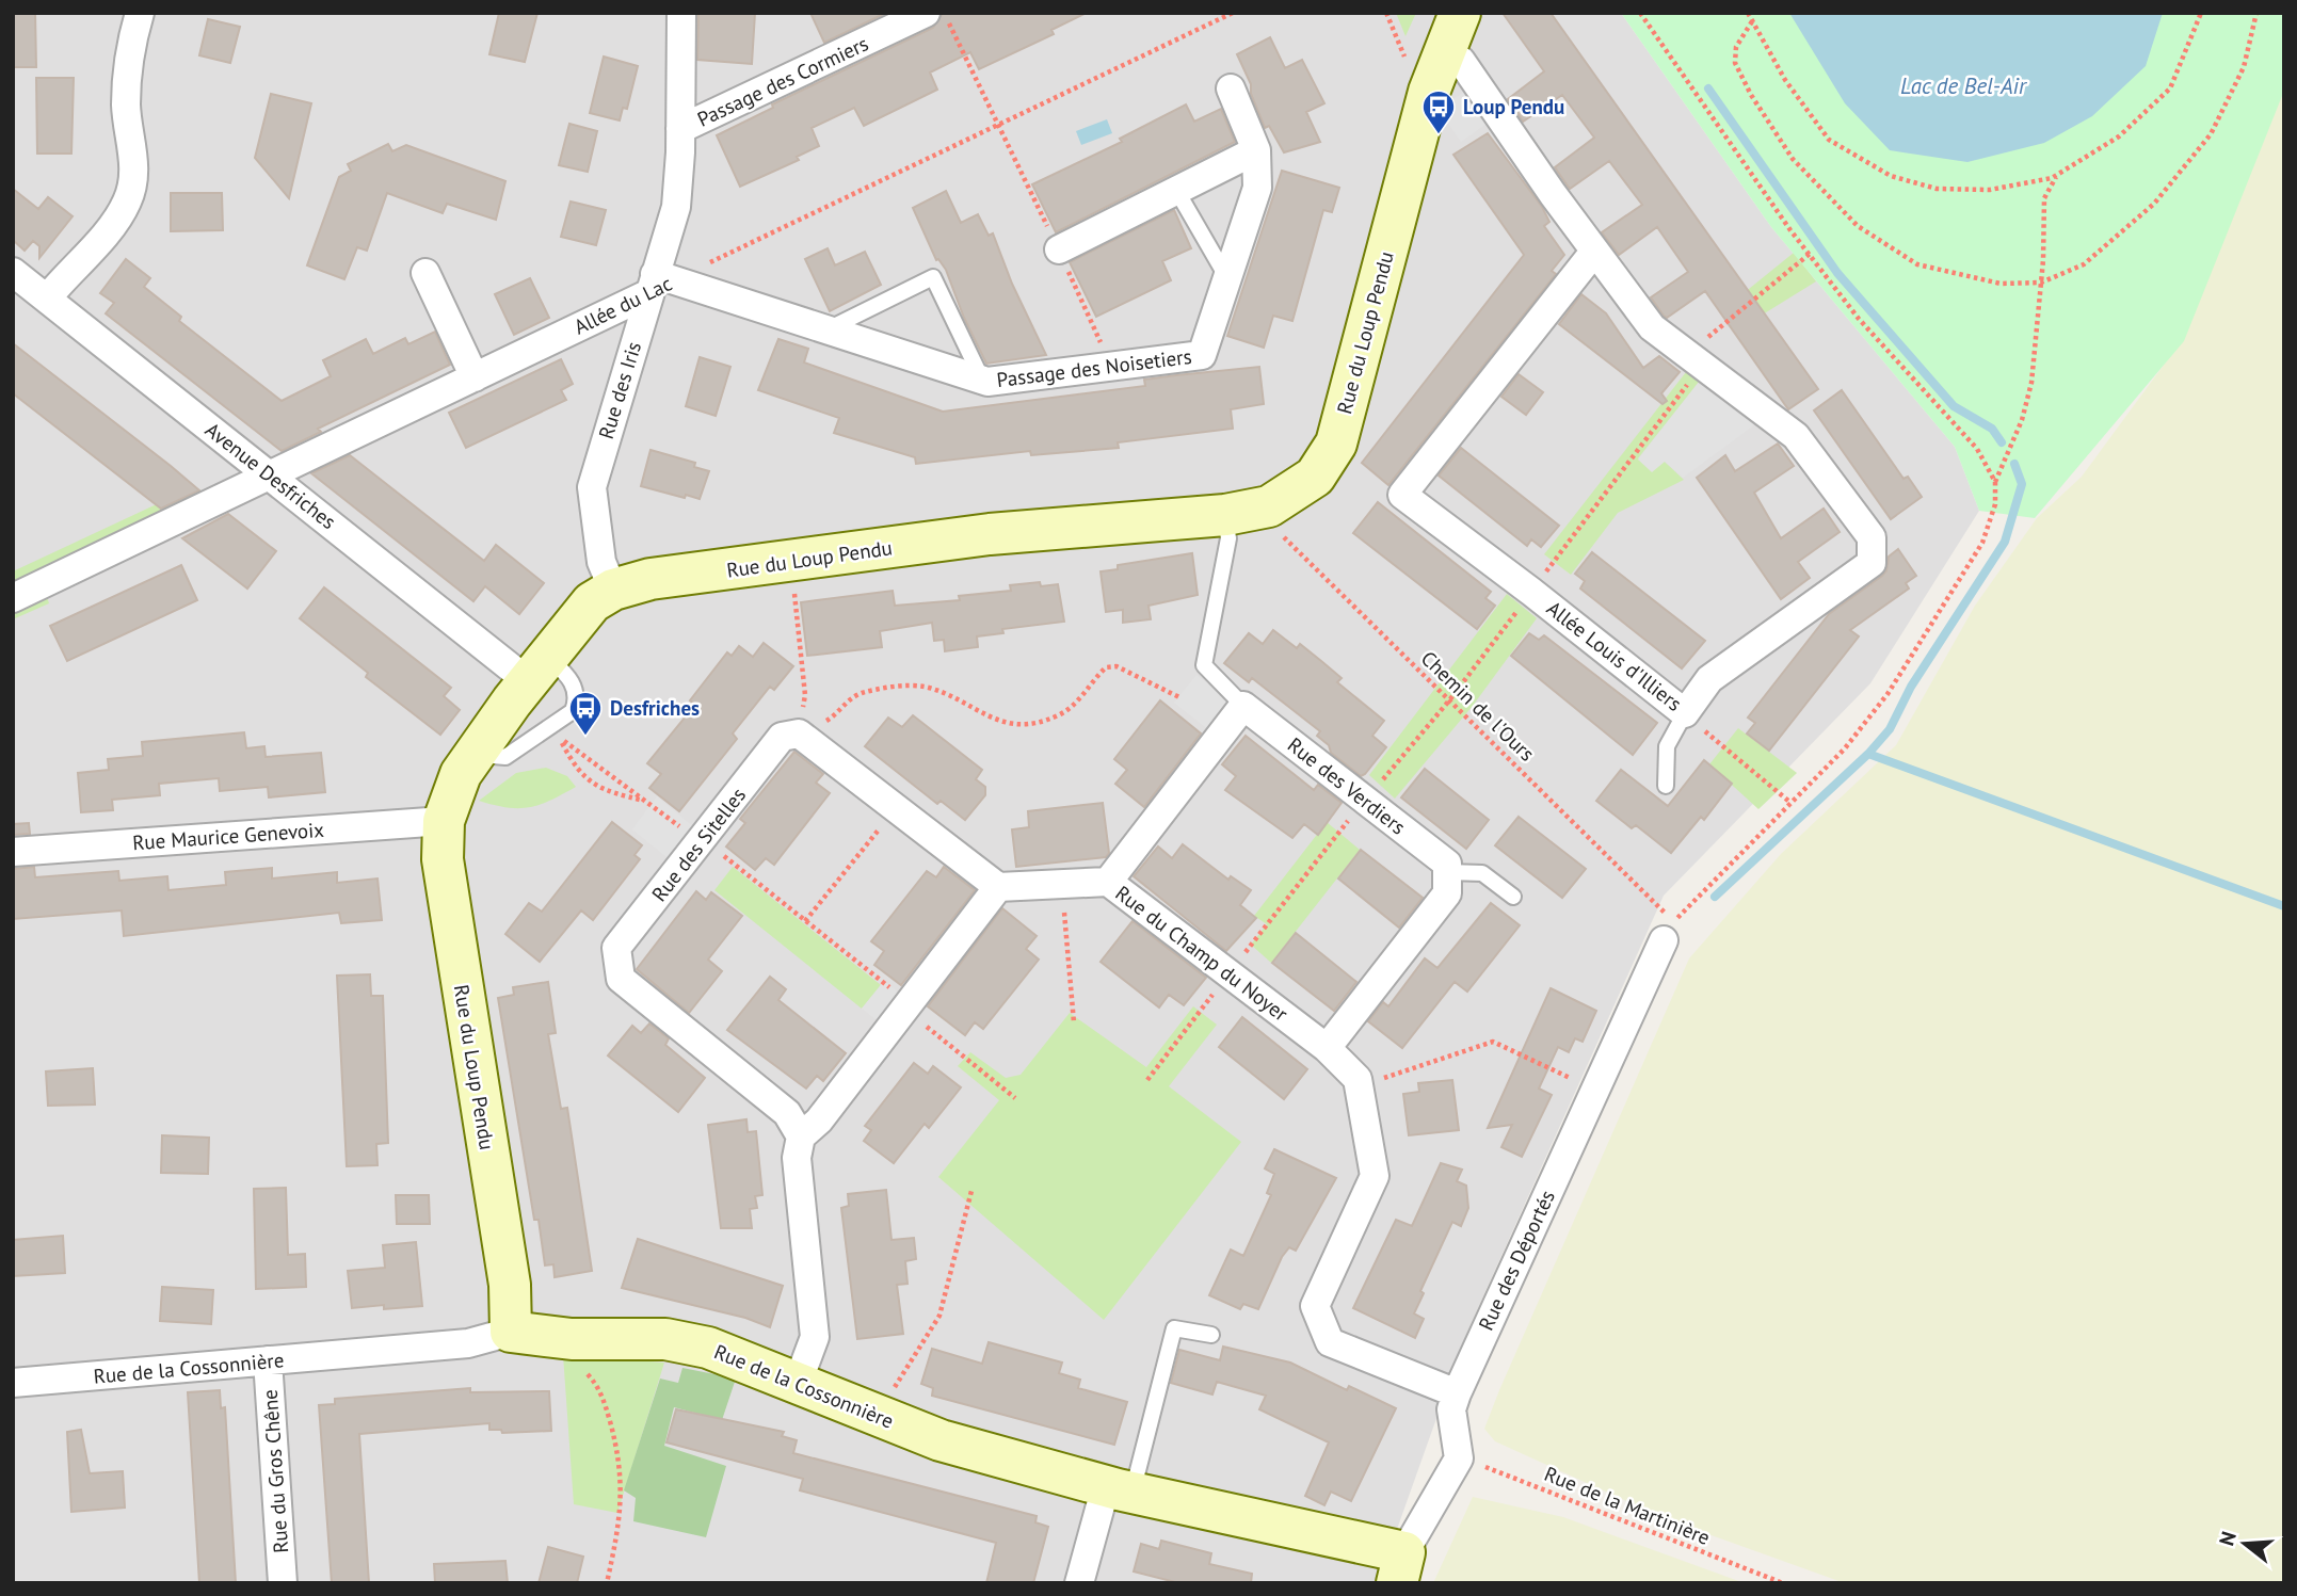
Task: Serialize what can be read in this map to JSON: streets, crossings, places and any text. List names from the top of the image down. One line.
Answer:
{"streets":{"street":["Passage des Cormiers","Allée du Lac","Rue du Loup Pendu","Passage des Noisetiers","Rue des Iris","Avenue Desfriches","Allée Louis d'Illiers","Rue des Verdiers","Rue Maurice Genevoix","Rue des Sitelles","Rue du Champ du Noyer","Rue des Déportés","Rue de la Cossonnière","Rue du Gros Chêne"],"path":["Chemin de l'Ours","Rue de la Martinière"]},"crossings":[["Passage des Cormiers","Rue des Iris"],["Allée du Lac","Passage des Noisetiers"],["Allée du Lac","Rue des Iris"],["Allée du Lac","Avenue Desfriches"],["Rue du Loup Pendu","Rue des Iris"],["Rue du Loup Pendu","Avenue Desfriches"],["Rue du Loup Pendu","Allée Louis d'Illiers"],["Rue du Loup Pendu","Chemin de l'Ours"],["Rue du Loup Pendu","Rue Maurice Genevoix"],["Rue du Loup Pendu","Rue de la Cossonnière"],["Passage des Noisetiers","Rue des Iris"],["Chemin de l'Ours","Rue des Déportés"],["Rue du Champ du Noyer","Rue des Déportés"],["Rue des Déportés","Rue de la Martinière"],["Rue de la Cossonnière","Rue du Gros Chêne"]],"water":["Lac de Bel-Air"],"places":{"bus stop":["Loup Pendu","Desfriches"]},"north":"left"}
